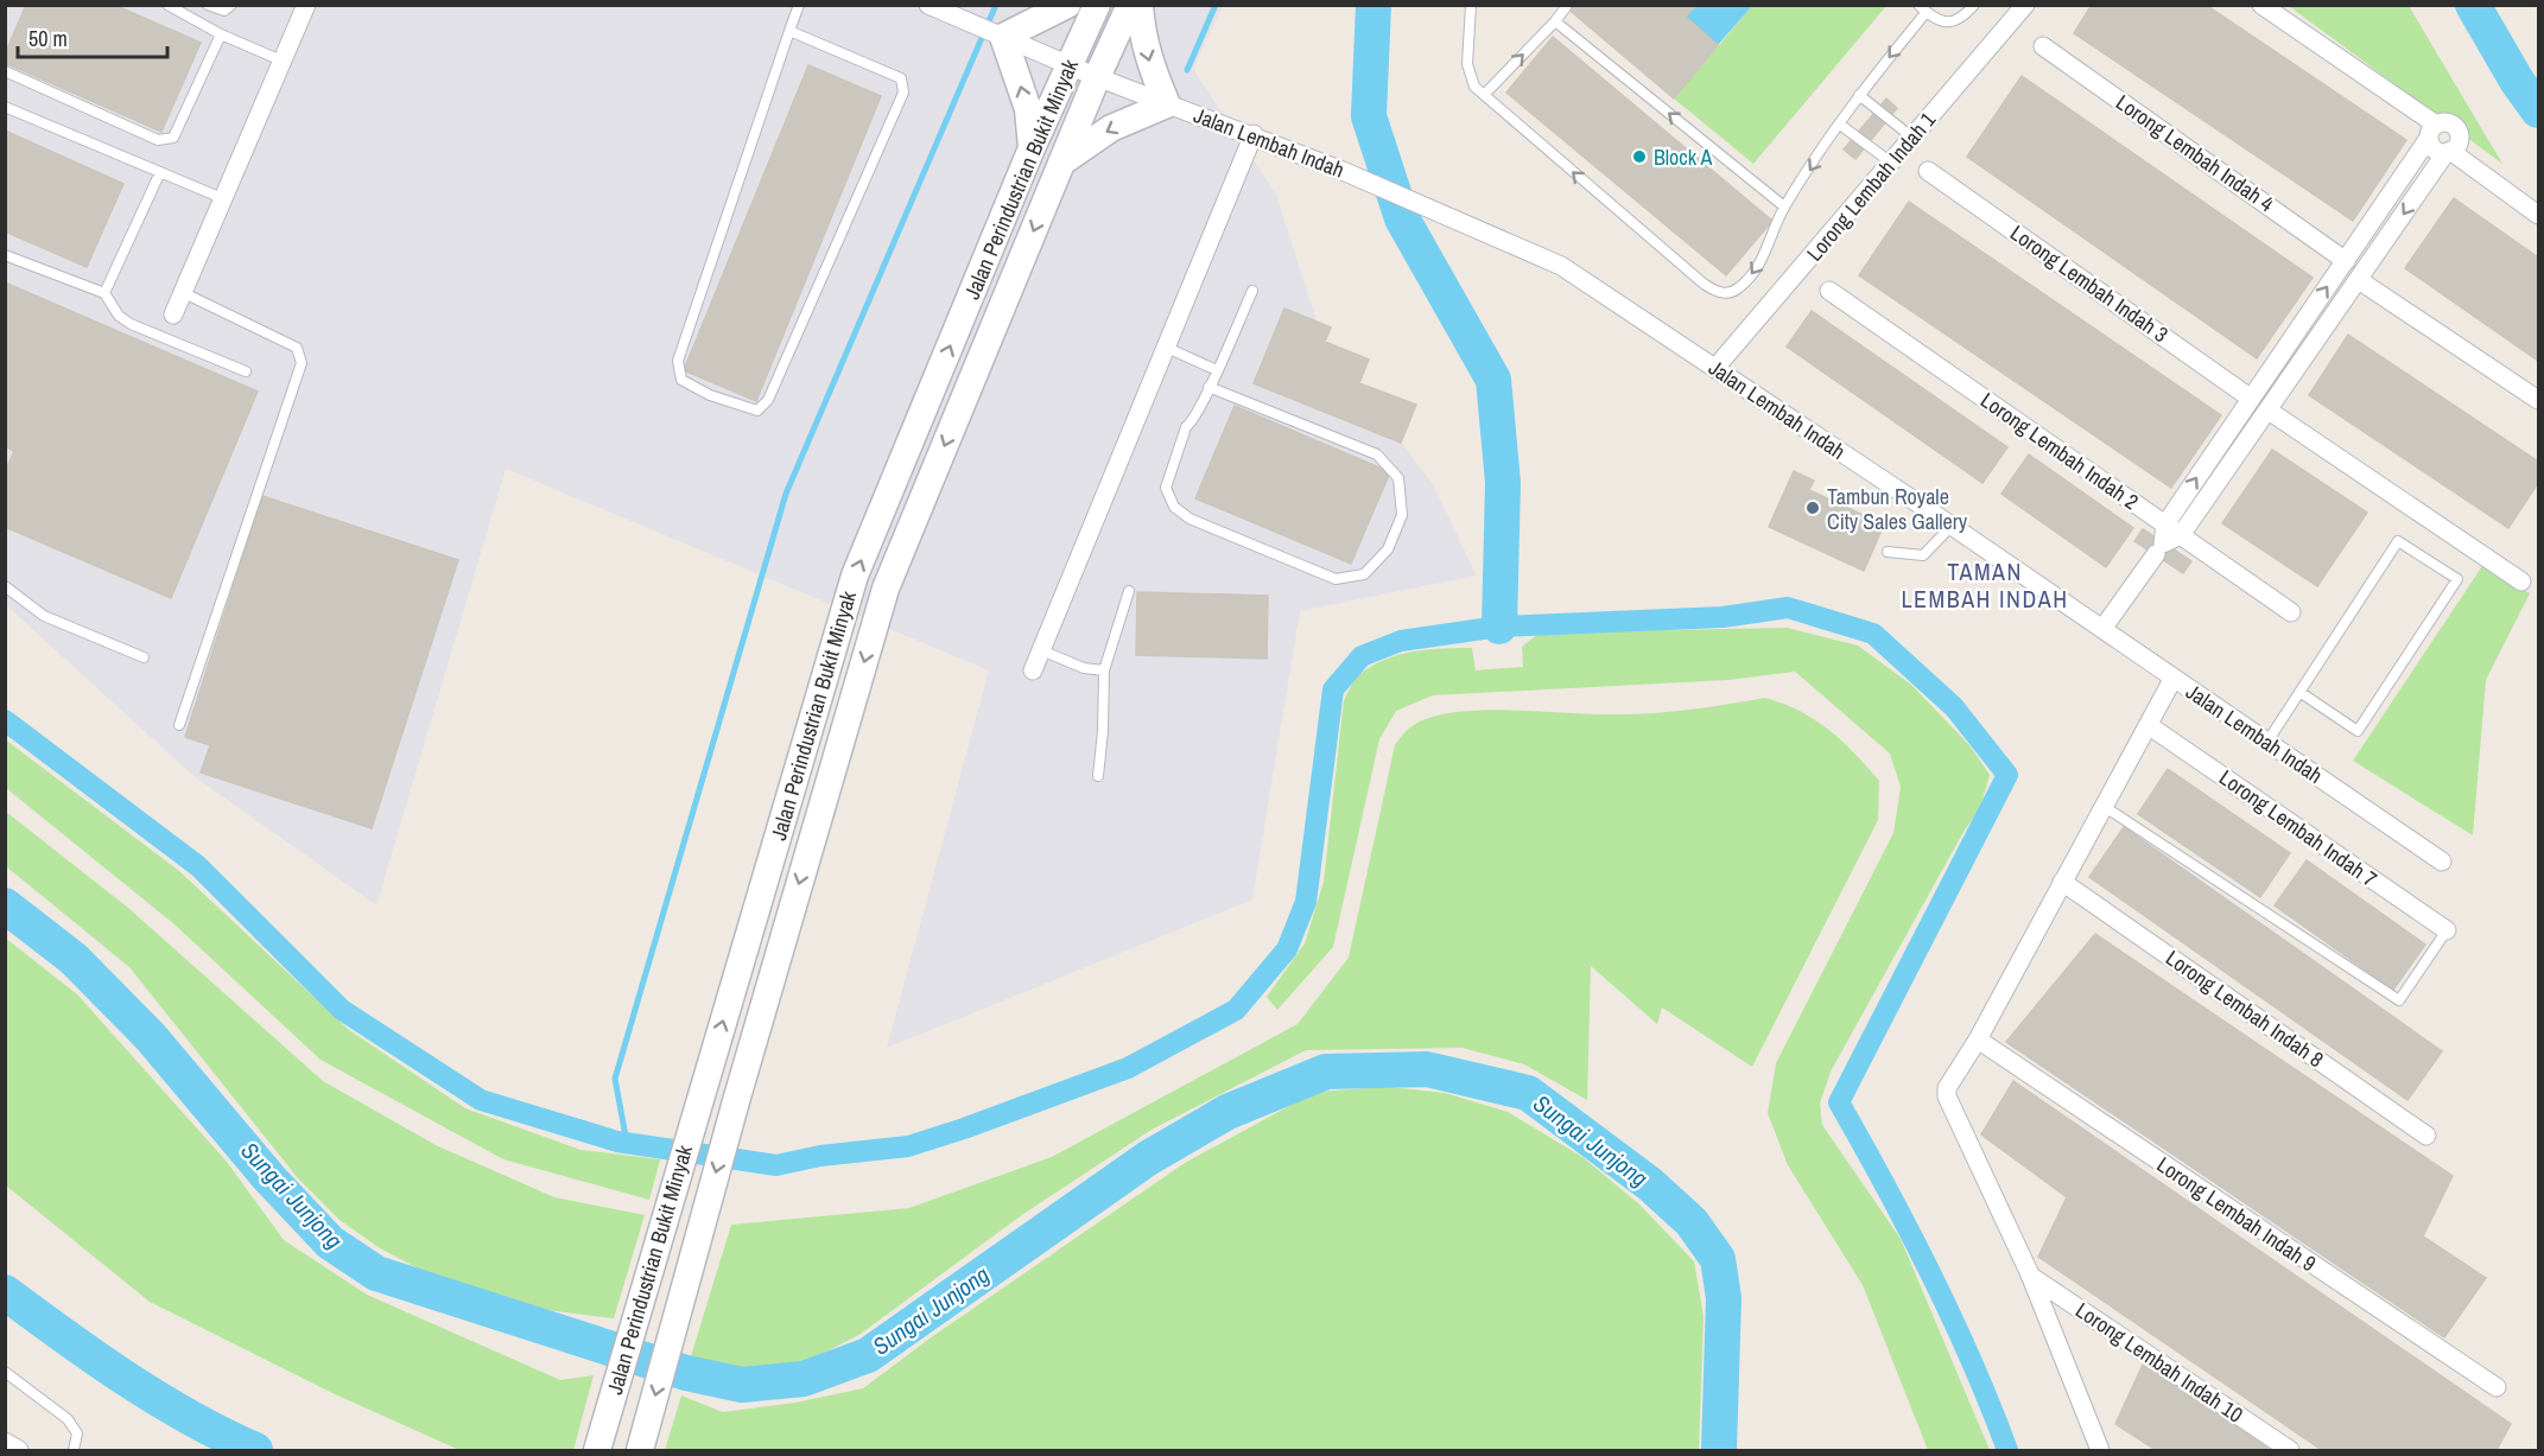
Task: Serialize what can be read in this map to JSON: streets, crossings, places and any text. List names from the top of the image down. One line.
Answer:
{"streets":{"main road":["Jalan Perindustrian Bukit Minyak"],"street":["Jalan Lembah Indah","Lorong Lembah Indah 4","Lorong Lembah Indah 1","Lorong Lembah Indah 3","Lorong Lembah Indah 2","Lorong Lembah Indah 7","Lorong Lembah Indah 8","Lorong Lembah Indah 9","Lorong Lembah Indah 10"]},"crossings":[["Jalan Lembah Indah","Jalan Perindustrian Bukit Minyak"],["Jalan Lembah Indah","Lorong Lembah Indah 1"]],"districts":["TAMAN LEMBAH INDAH"],"water":["Sungai Junjong"],"places":["Block A","Tambun Royale City Sales Gallery"],"scale_bar":"50 m"}
